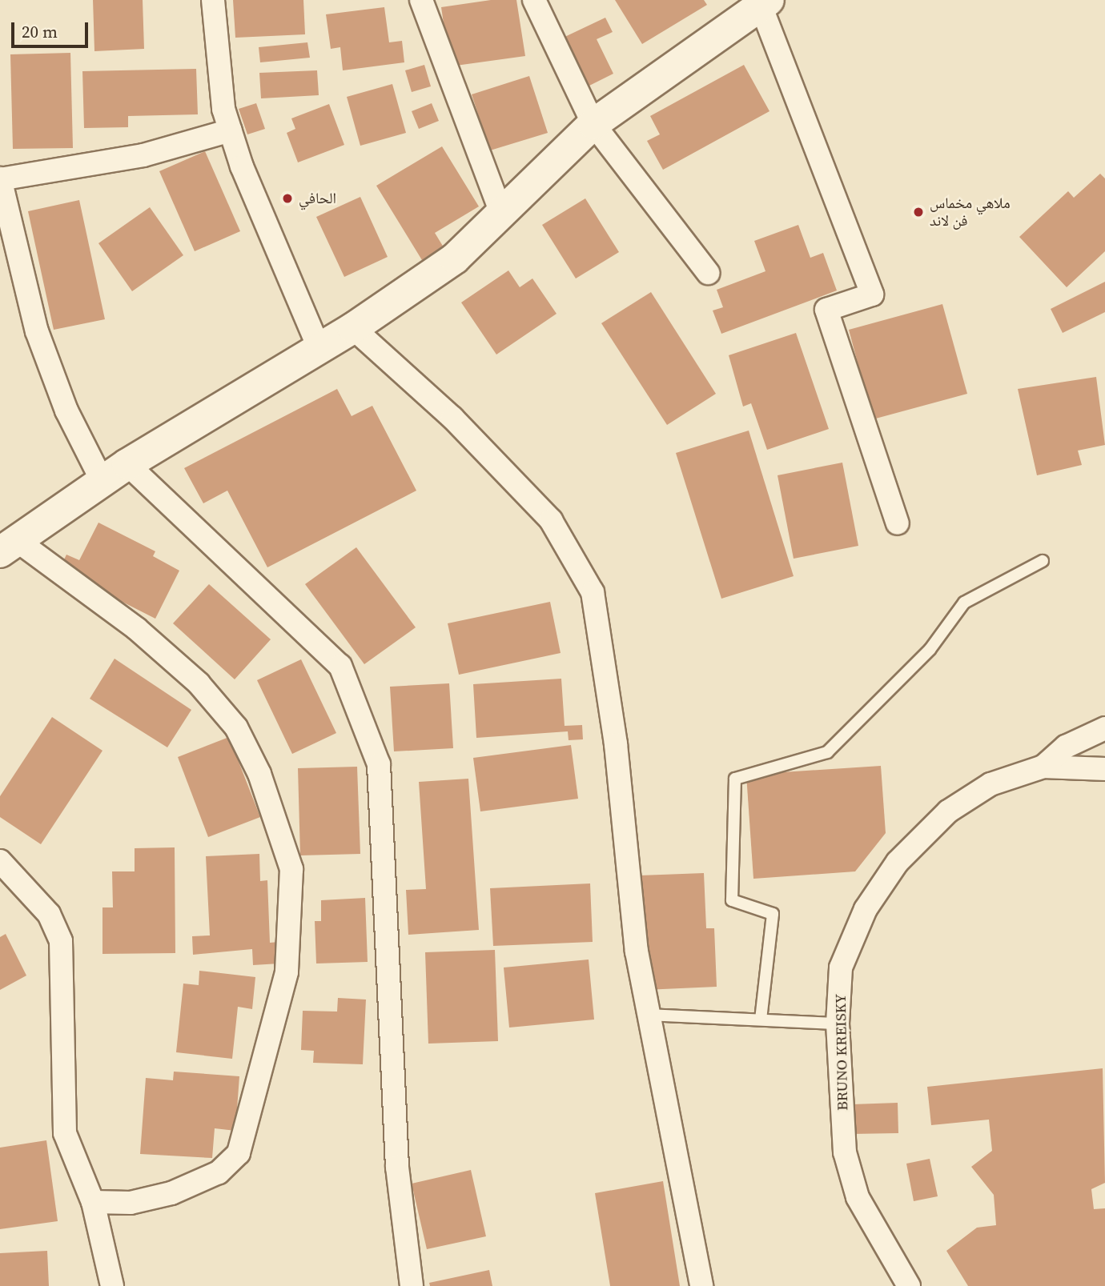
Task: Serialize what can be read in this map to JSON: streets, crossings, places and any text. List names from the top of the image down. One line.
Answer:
{"streets":{"street":["BRUNO KREISKY"]},"places":["الحافي","ملاهي مخماس فن لاند"],"scale_bar":"20 m"}
